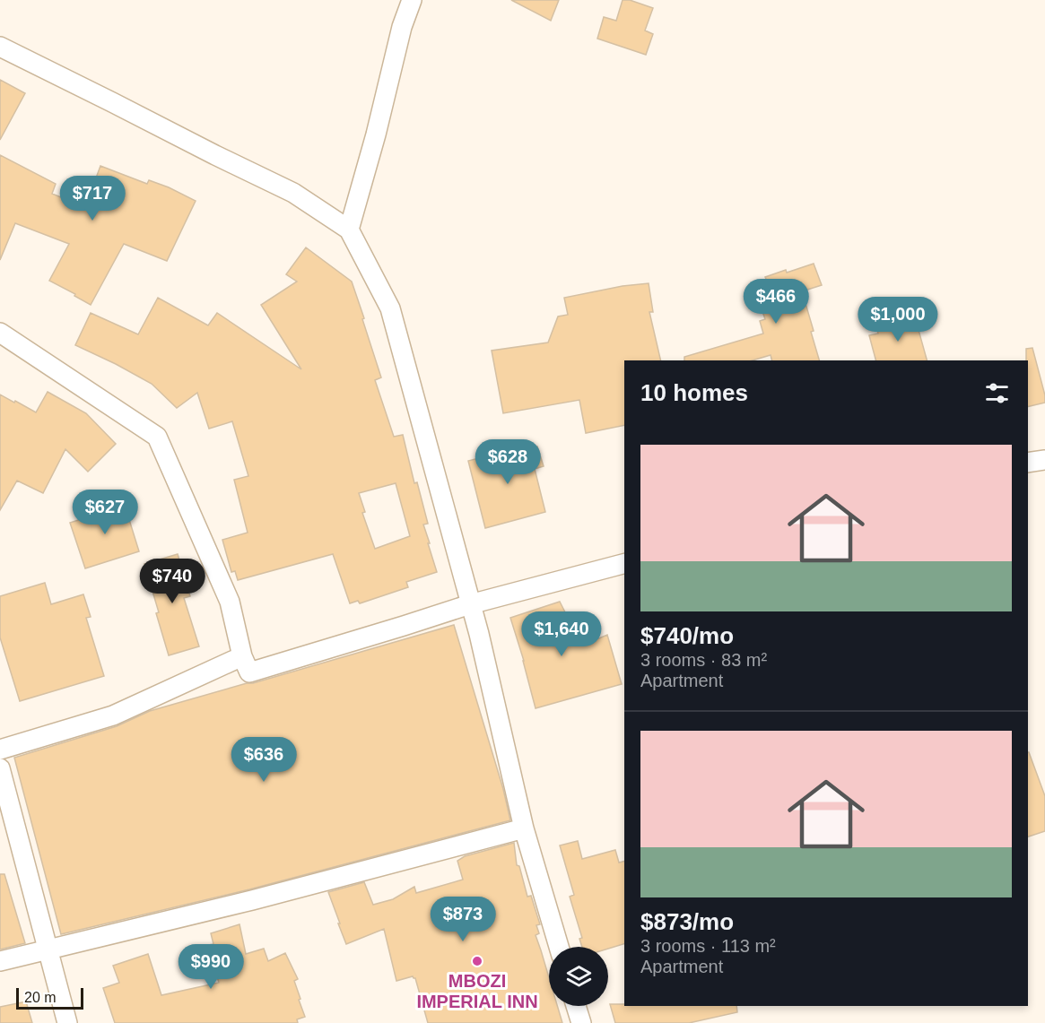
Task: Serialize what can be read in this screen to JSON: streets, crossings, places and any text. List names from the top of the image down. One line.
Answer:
{"places":["MBOZI IMPERIAL INN"],"scale_bar":"20 m","page":{"price":["$717","$466","$1,000","$628","$627","$740","$1,640","$636","$873","$990"],"heading":"10 homes","list":[{"name":"$740/mo","note":"3 rooms · 83 m² · Apartment"},{"name":"$873/mo","note":"3 rooms · 113 m² · Apartment"}],"scale":"20 m"}}
